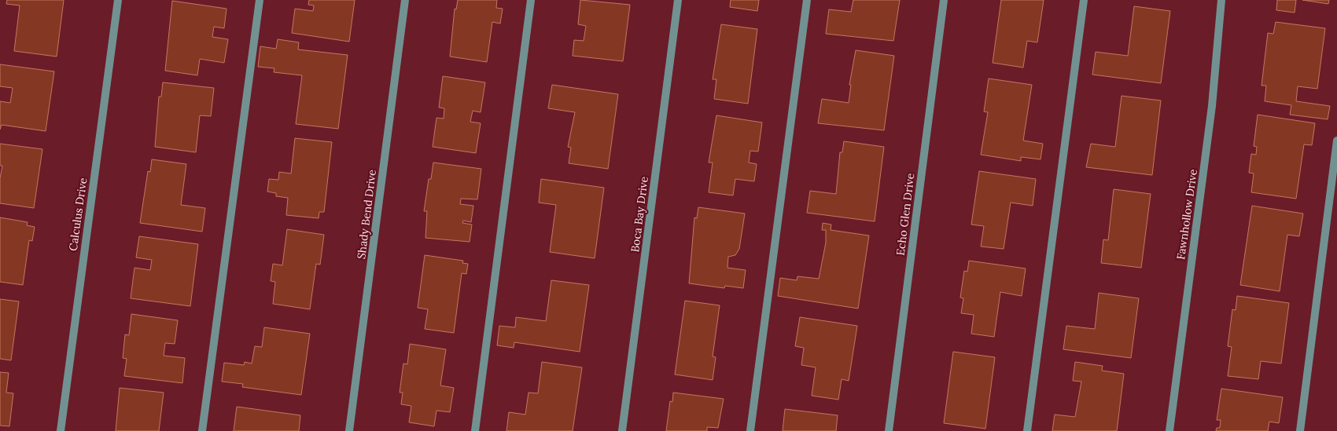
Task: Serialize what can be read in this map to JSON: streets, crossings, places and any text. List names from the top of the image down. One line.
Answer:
{"streets":{"street":["Calculus Drive","Shady Bend Drive","Boca Bay Drive","Echo Glen Drive","Fawnhollow Drive"]}}
